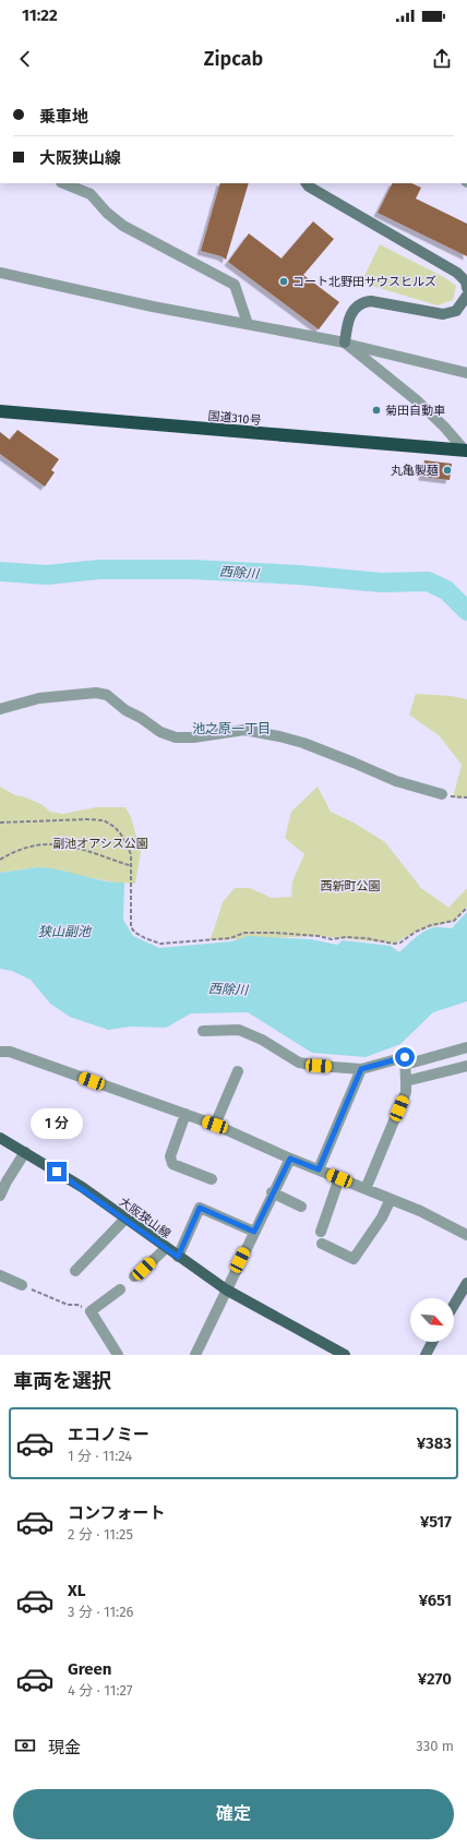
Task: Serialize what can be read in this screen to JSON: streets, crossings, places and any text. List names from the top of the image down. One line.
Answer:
{"streets":{"highway":["国道310号"],"main road":["大阪狭山線"]},"districts":["池之原一丁目"],"water":["西除川","狭山副池"],"parks":["副池オアシス公園","西新町公園"],"places":["コート北野田サウスヒルズ","菊田自動車","丸亀製麺"],"north":"bottom right","page":{"status":"11:22","header":"Zipcab","banner":["乗車地","大阪狭山線"],"bubble":"1 分","heading":"車両を選択","list":[{"name":"エコノミー","note":"1 分 · 11:24","value":"¥383"},{"name":"コンフォート","note":"2 分 · 11:25","value":"¥517"},{"name":"XL","note":"3 分 · 11:26","value":"¥651"},{"name":"Green","note":"4 分 · 11:27","value":"¥270"}],"pay":["現金","330 m"],"buttons":"確定"}}
